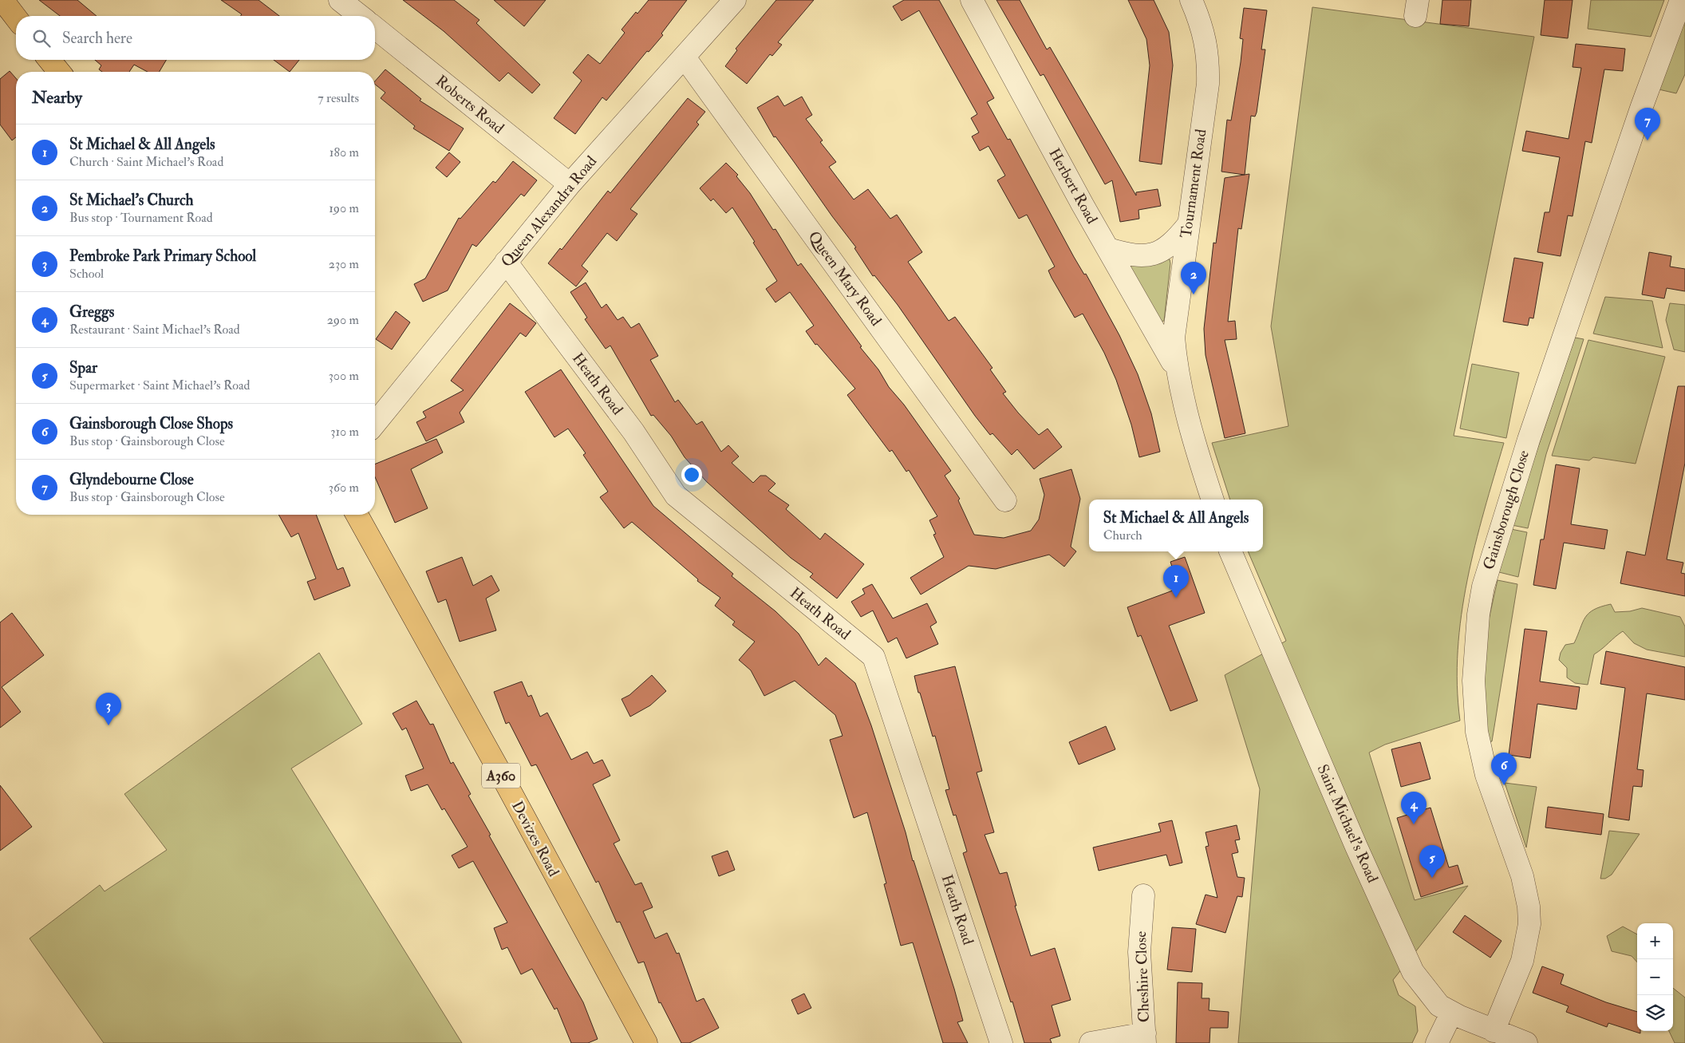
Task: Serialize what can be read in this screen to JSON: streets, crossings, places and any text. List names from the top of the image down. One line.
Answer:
{"streets":{"main road":["A360","Devizes Road"],"street":["Roberts Road","Tournament Road","Herbert Road","Queen Alexandra Road","Queen Mary Road","Heath Road","Gainsborough Close","Saint Michael's Road","Cheshire Close"]},"crossings":[["Roberts Road","Queen Alexandra Road"],["Tournament Road","Herbert Road"],["Queen Alexandra Road","Queen Mary Road"],["Queen Alexandra Road","Heath Road"],["Gainsborough Close","Saint Michael's Road"]],"page":{"search":"Search here","heading":["Nearby","7 results"],"pins":["7","2","1","3","6","4","5"],"list":[{"mark":"1","name":"St Michael & All Angels","note":"Church · Saint Michael's Road","value":"180 m"},{"mark":"2","name":"St Michael's Church","note":"Bus stop · Tournament Road","value":"190 m"},{"mark":"3","name":"Pembroke Park Primary School","note":"School","value":"230 m"},{"mark":"4","name":"Greggs","note":"Restaurant · Saint Michael's Road","value":"290 m"},{"mark":"5","name":"Spar","note":"Supermarket · Saint Michael's Road","value":"300 m"},{"mark":"6","name":"Gainsborough Close Shops","note":"Bus stop · Gainsborough Close","value":"310 m"},{"mark":"7","name":"Glyndebourne Close","note":"Bus stop · Gainsborough Close","value":"360 m"}],"popup":["St Michael & All Angels","Church"],"map_buttons":["+","−"]}}
